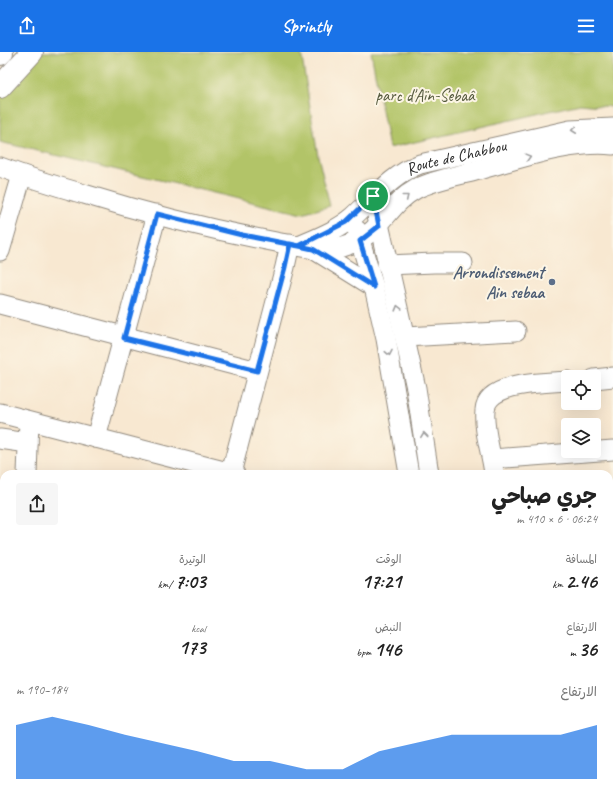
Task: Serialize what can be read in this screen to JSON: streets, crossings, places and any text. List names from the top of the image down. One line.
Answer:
{"streets":{"street":["Route de Chabbou"]},"parks":["parc d'Aïn-Sebaâ"],"places":["Arrondissement Ain sebaa"],"page":{"header":"Sprintly","heading":["جري صباحي","06:24 · 6 × 410 m"],"stats":[["المسافة","2.46 km"],["الوقت","17:21"],["الوتيرة","7:03 /km"],["الارتفاع","36 m"],["النبض","146 bpm"],["kcal","173"]],"chart":["الارتفاع","184–190 m"]}}
